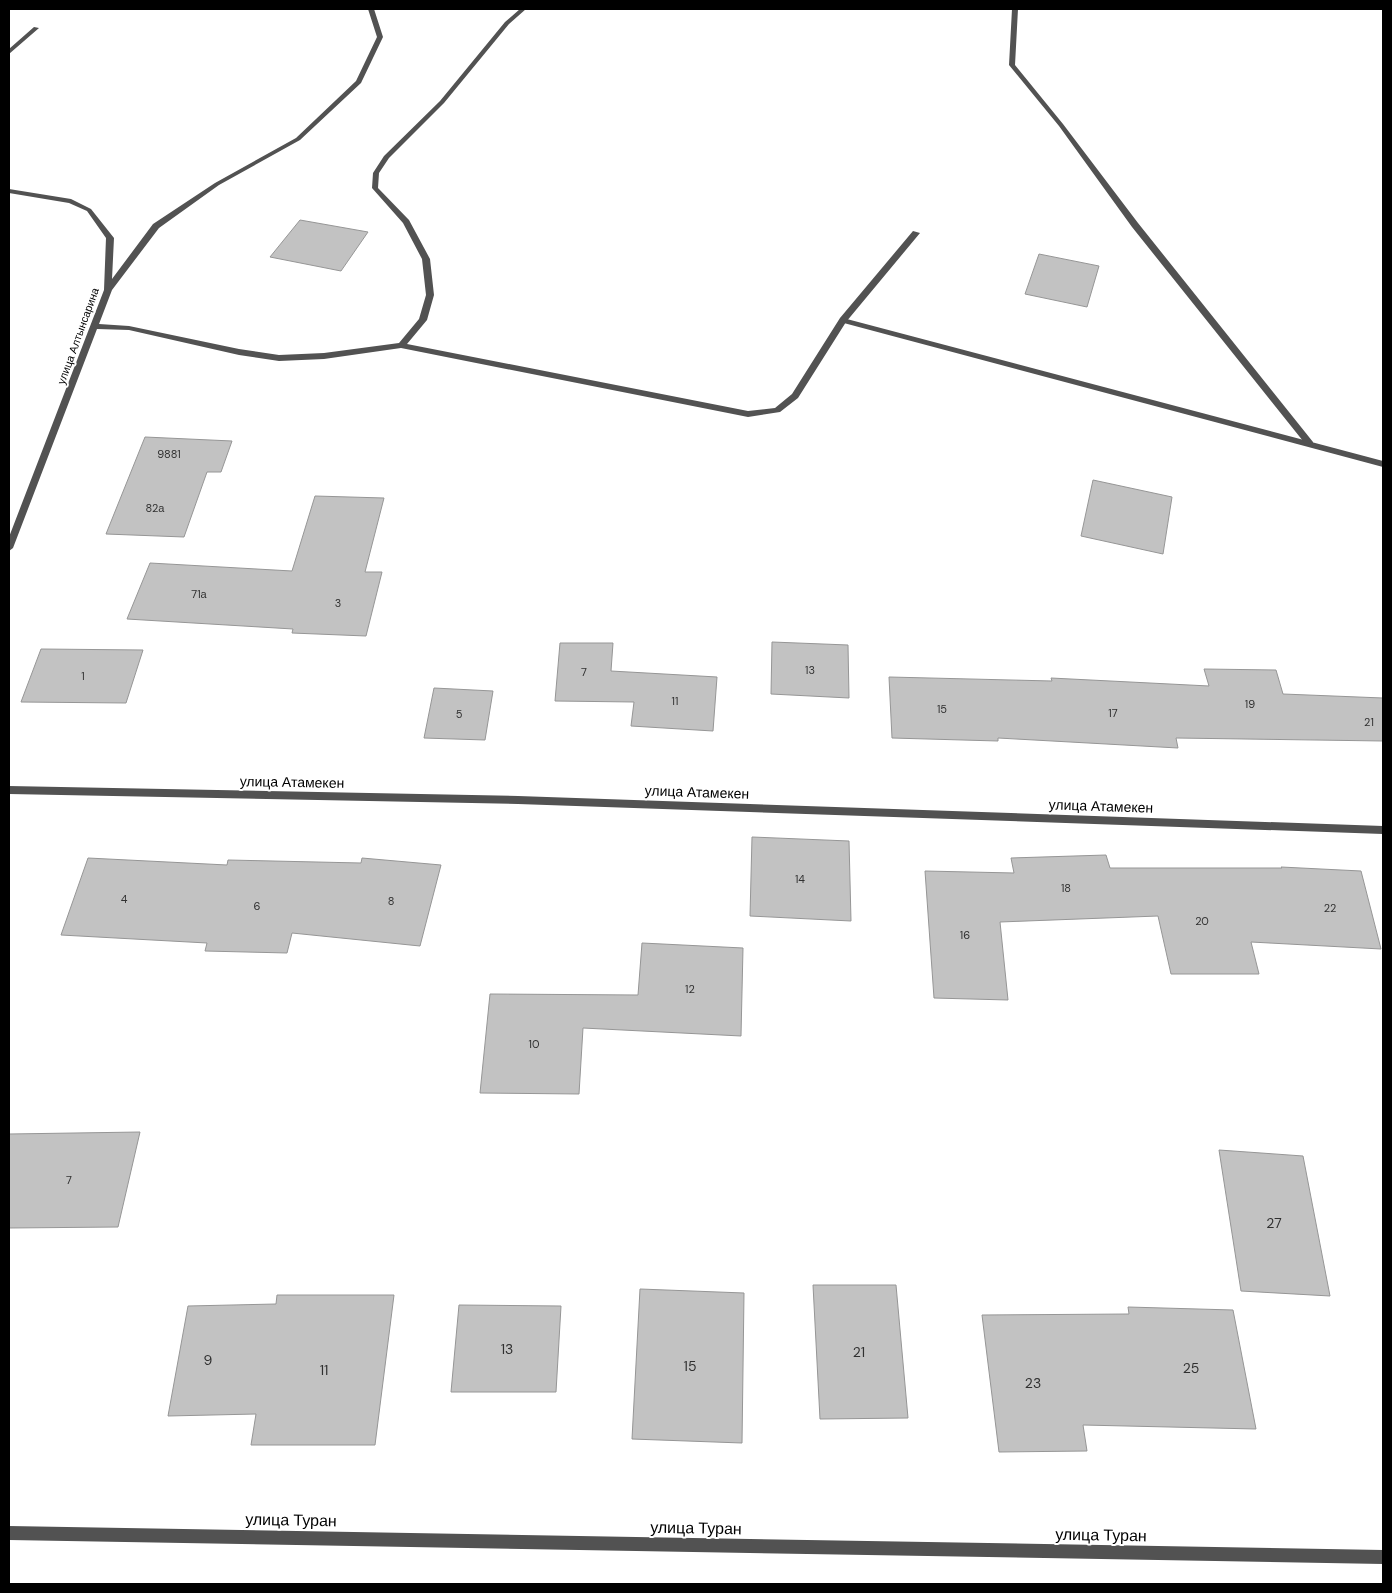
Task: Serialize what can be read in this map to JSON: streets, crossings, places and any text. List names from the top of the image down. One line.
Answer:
{"streets":{"street":["улица Алтынсарина","улица Атамекен","улица Туран"]},"house_numbers":["9881","82а","71а","3","13","7","1","11","19","15","17","5","21","14","18","4","8","6","22","20","16","12","10","7","27","13","21","9","15","25","11","23"]}
